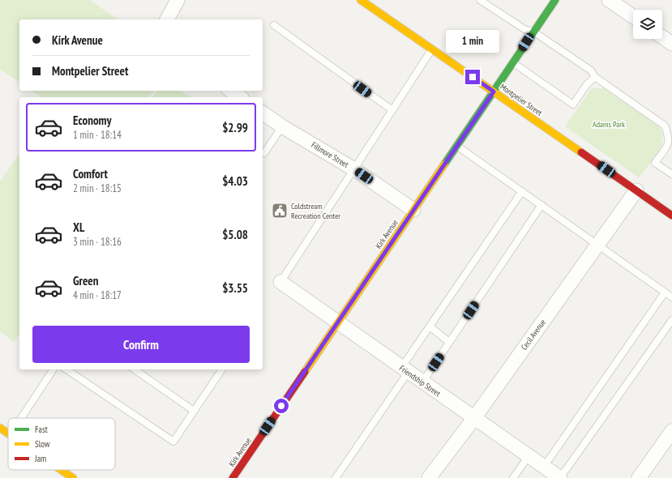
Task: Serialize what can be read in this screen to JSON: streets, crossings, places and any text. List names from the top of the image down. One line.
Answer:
{"streets":{"street":["Montpelier Street","Fillmore Street","Kirk Avenue","Cecil Avenue","Friendship Street"]},"crossings":[["Montpelier Street","Kirk Avenue"],["Montpelier Street","Cecil Avenue"],["Fillmore Street","Kirk Avenue"],["Kirk Avenue","Friendship Street"],["Cecil Avenue","Friendship Street"]],"parks":["Adams Park"],"places":{"public building":["Coldstream Recreation Center"]},"legend":["Fast","Slow","Jam"],"page":{"banner":["Kirk Avenue","Montpelier Street"],"bubble":"1 min","list":[{"name":"Economy","note":"1 min · 18:14","value":"$2.99"},{"name":"Comfort","note":"2 min · 18:15","value":"$4.03"},{"name":"XL","note":"3 min · 18:16","value":"$5.08"},{"name":"Green","note":"4 min · 18:17","value":"$3.55"}],"buttons":"Confirm"}}
